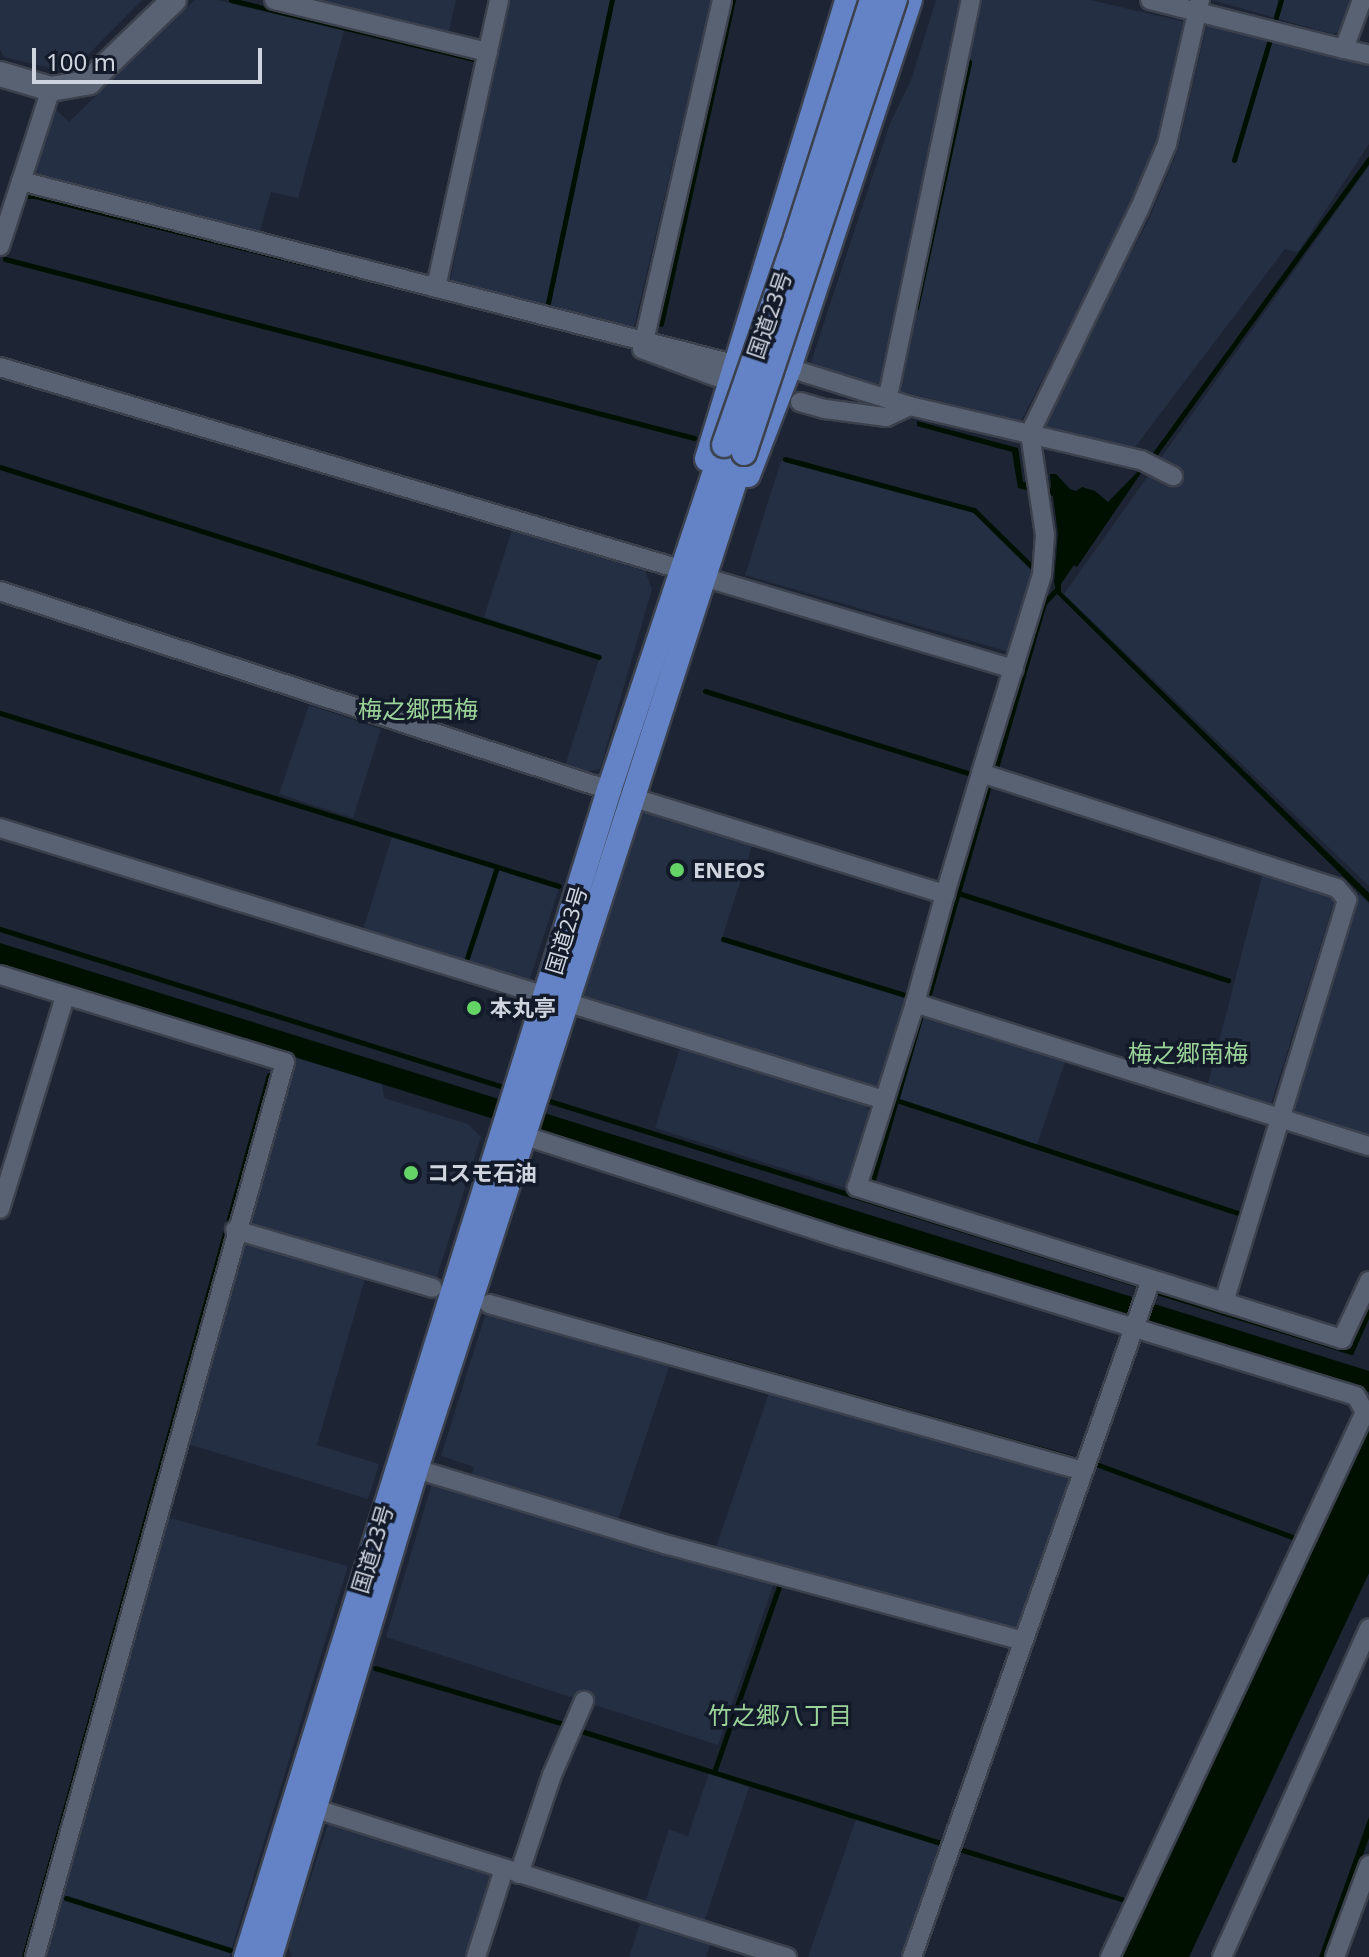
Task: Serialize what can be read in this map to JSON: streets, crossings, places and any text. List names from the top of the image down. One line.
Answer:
{"streets":{"highway":["国道23号"]},"districts":["梅之郷西梅","梅之郷南梅","竹之郷八丁目"],"places":["ENEOS","本丸亭","コスモ石油"],"scale_bar":"100 m"}
